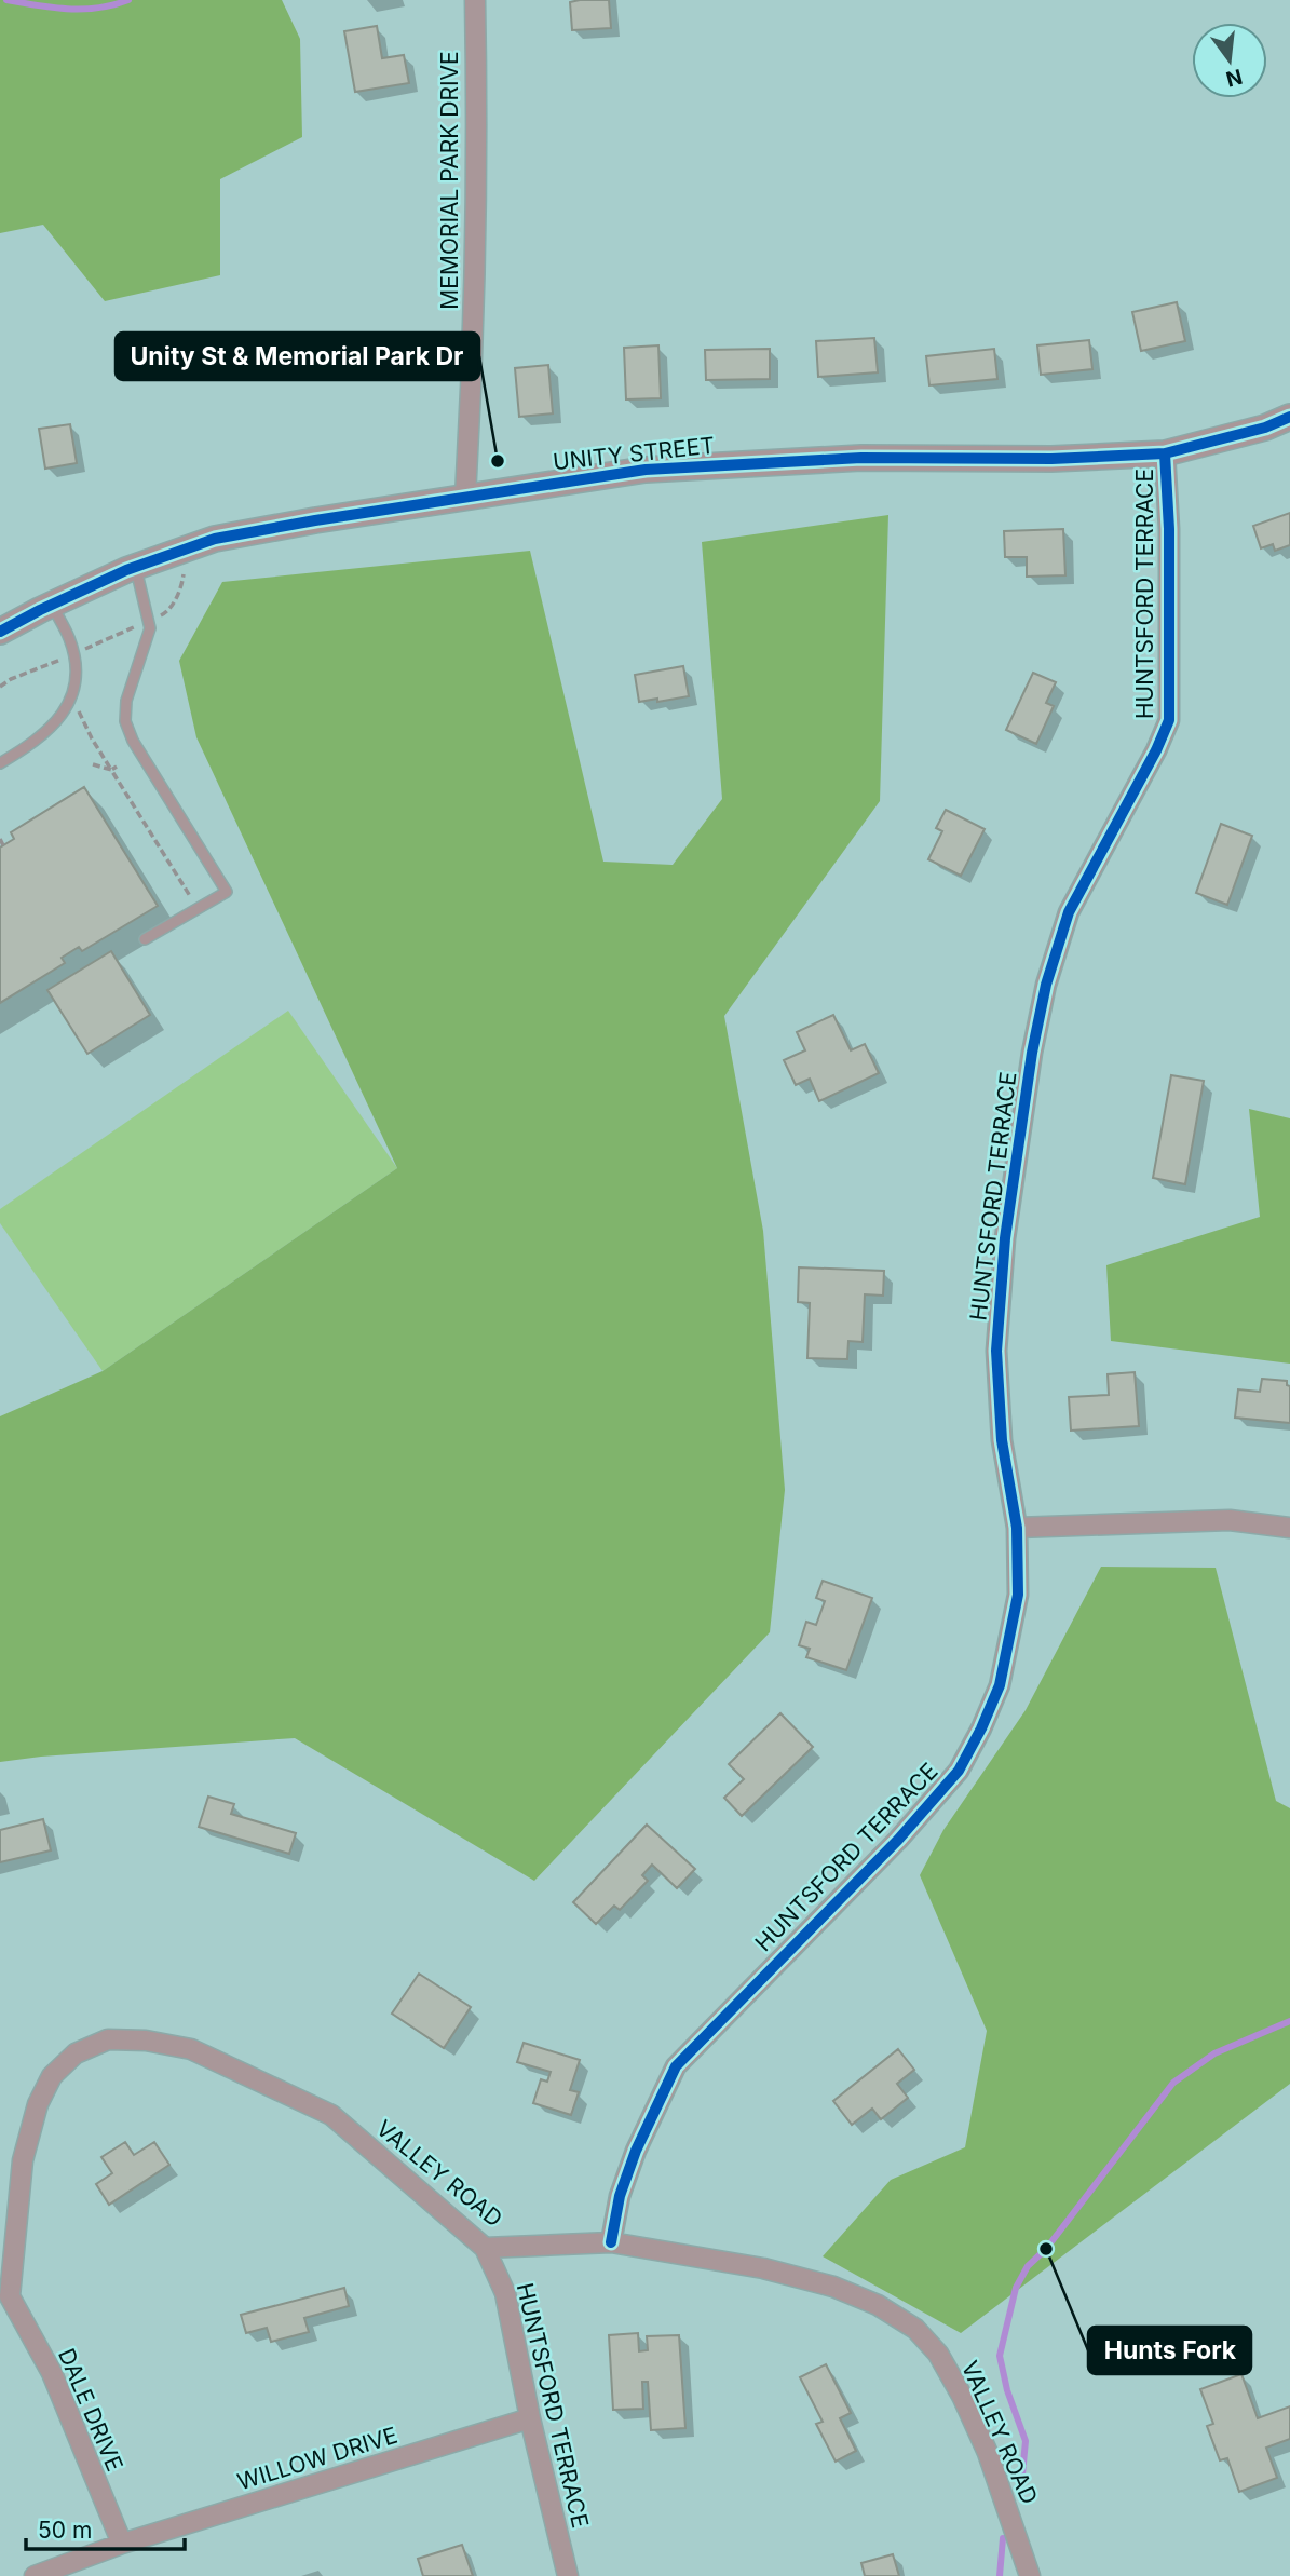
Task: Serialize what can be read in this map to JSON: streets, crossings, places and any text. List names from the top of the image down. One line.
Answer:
{"streets":{"street":["MEMORIAL PARK DRIVE","UNITY STREET","HUNTSFORD TERRACE","VALLEY ROAD","DALE DRIVE","WILLOW DRIVE"]},"crossings":[["MEMORIAL PARK DRIVE","UNITY STREET"],["UNITY STREET","HUNTSFORD TERRACE"],["HUNTSFORD TERRACE","VALLEY ROAD"],["HUNTSFORD TERRACE","WILLOW DRIVE"],["VALLEY ROAD","DALE DRIVE"],["DALE DRIVE","WILLOW DRIVE"]],"places":["Unity St & Memorial Park Dr","Hunts Fork"],"scale_bar":"50 m","north":"bottom"}
